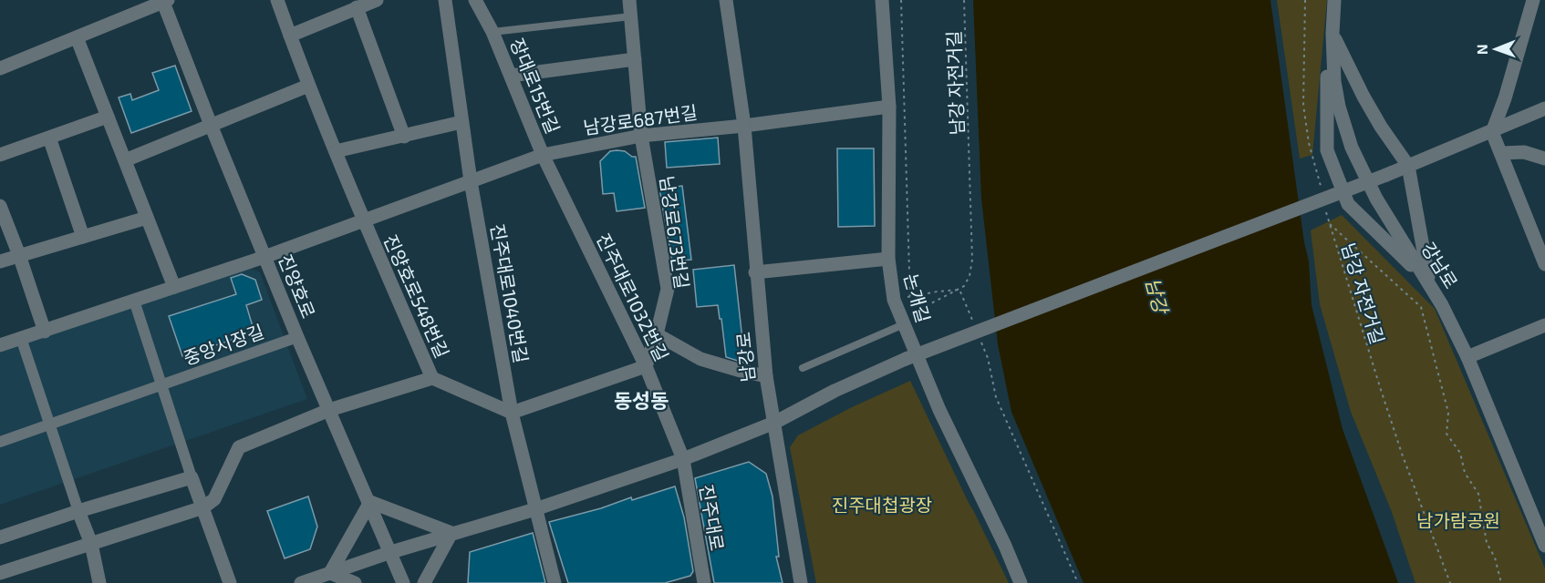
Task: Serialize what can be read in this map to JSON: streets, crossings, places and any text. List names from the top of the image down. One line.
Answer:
{"streets":{"street":["장대로15번길","남강로687번길","남강로673번길","강남로","진양호로","진주대로1040번길","진양호로548번길","진주대로1032번길","논개길","중앙시장길","남강로","진주대로"],"path":["남강 자전거길"]},"crossings":[["장대로15번길","남강로687번길"],["장대로15번길","남강로673번길"],["장대로15번길","진주대로1032번길"],["남강로687번길","남강로673번길"],["남강로687번길","진양호로"],["남강로687번길","진주대로1040번길"],["남강로687번길","진양호로548번길"],["남강로687번길","진주대로1032번길"],["남강로687번길","남강로"],["남강로673번길","진주대로1032번길"],["진양호로","진양호로548번길"],["진양호로","중앙시장길"],["진주대로1032번길","진주대로"]],"districts":["동성동"],"water":["남강"],"parks":["진주대첩광장","남가람공원"],"north":"left"}
